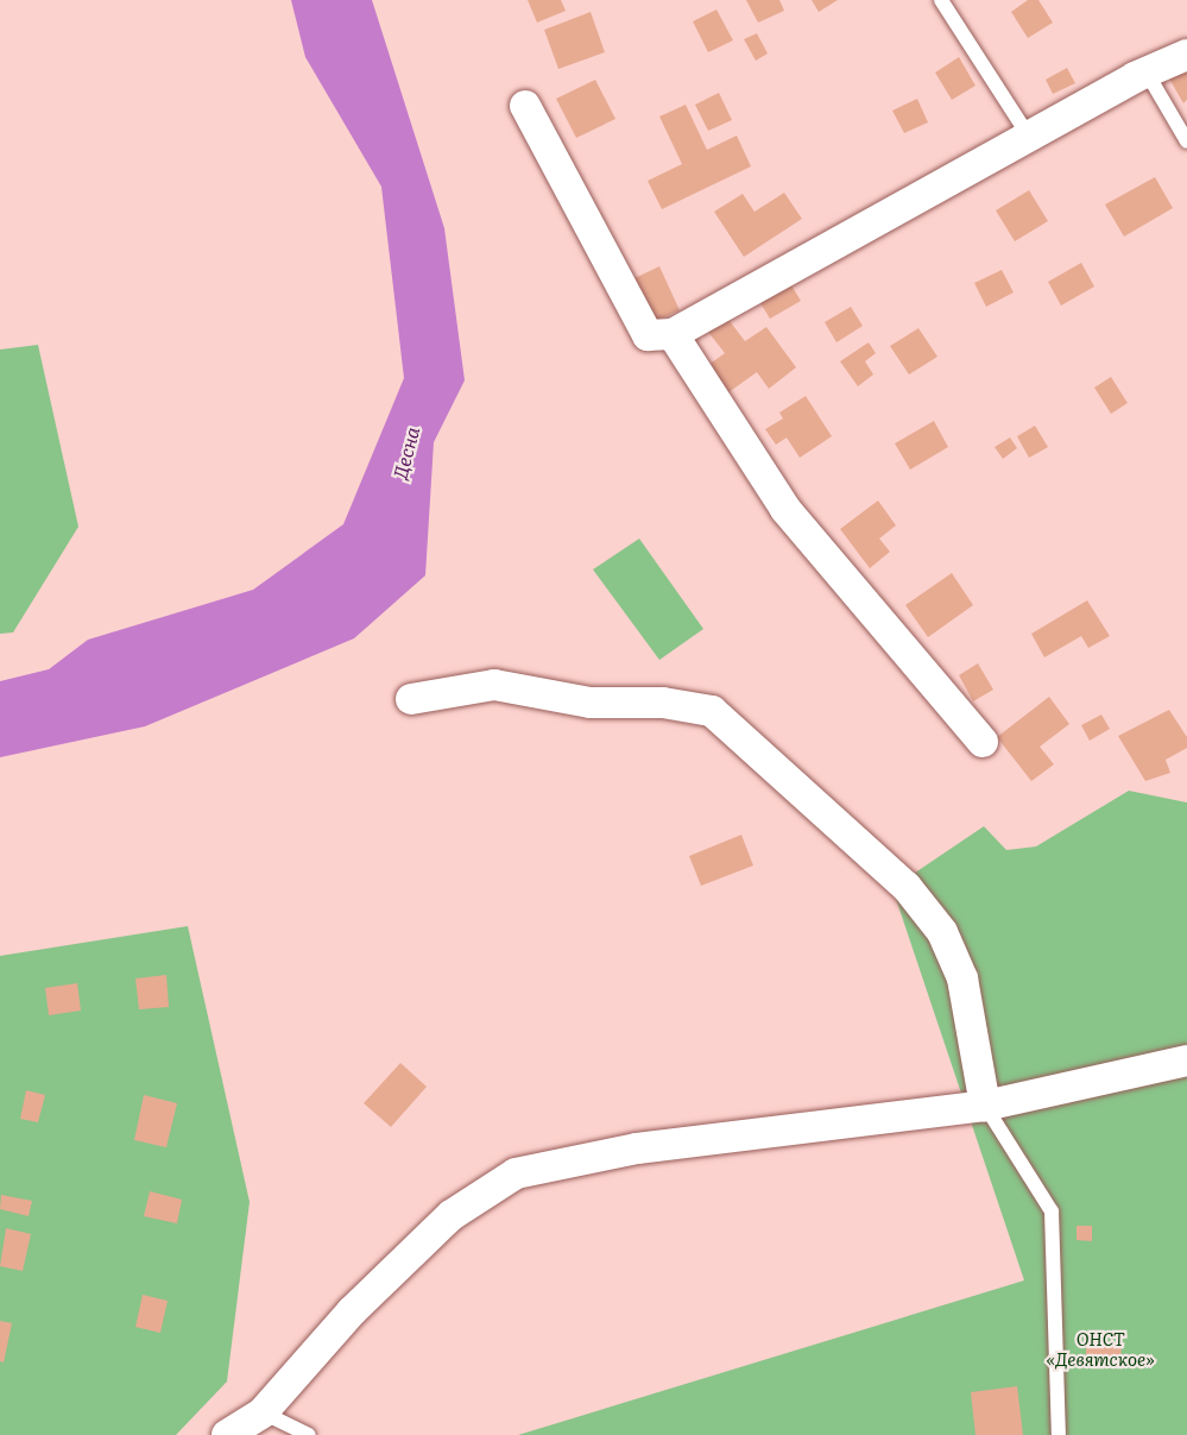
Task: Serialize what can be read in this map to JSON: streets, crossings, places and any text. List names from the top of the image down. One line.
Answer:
{"water":["Десна"],"parks":["ОНСТ «Девятское»"]}
